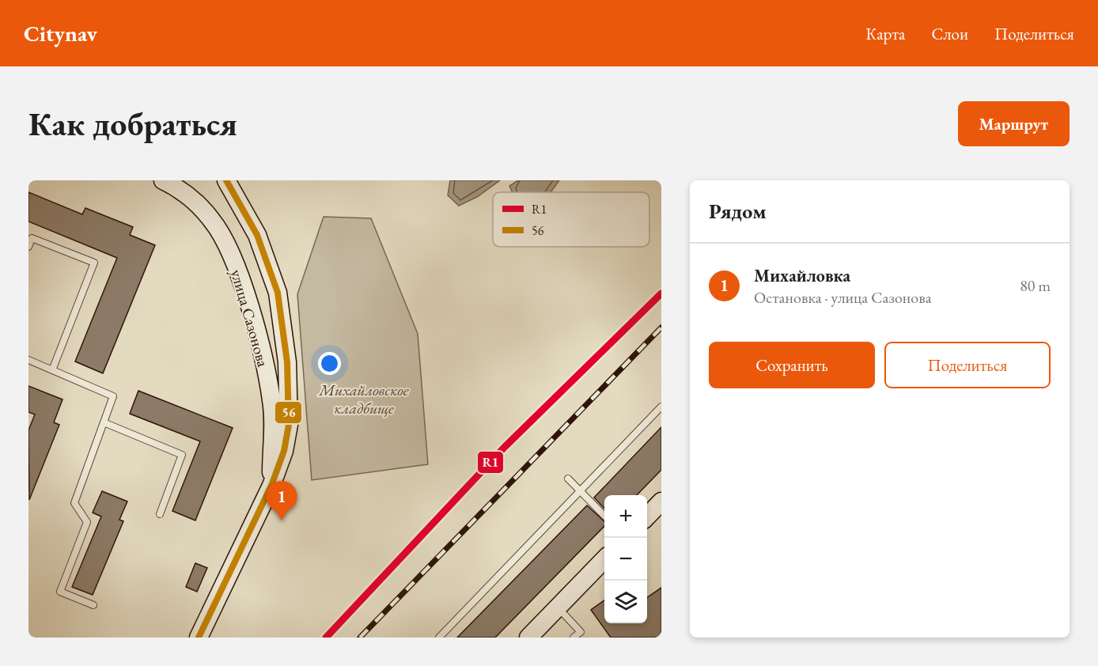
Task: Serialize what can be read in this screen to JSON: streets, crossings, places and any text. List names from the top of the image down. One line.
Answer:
{"streets":{"main road":["улица Сазонова"]},"parks":["Михайловское кладбище"],"lines":["transit line 56","transit line R1"],"legend":["R1","56"],"page":{"header":"Citynav","nav":["Карта","Слои","Поделиться"],"buttons":["Маршрут",["Сохранить","Поделиться"]],"title":"Как добраться","heading":"Рядом","list":[{"mark":"1","name":"Михайловка","note":"Остановка · улица Сазонова","value":"80 m"}],"pins":"1","map_buttons":["+","−"]}}
